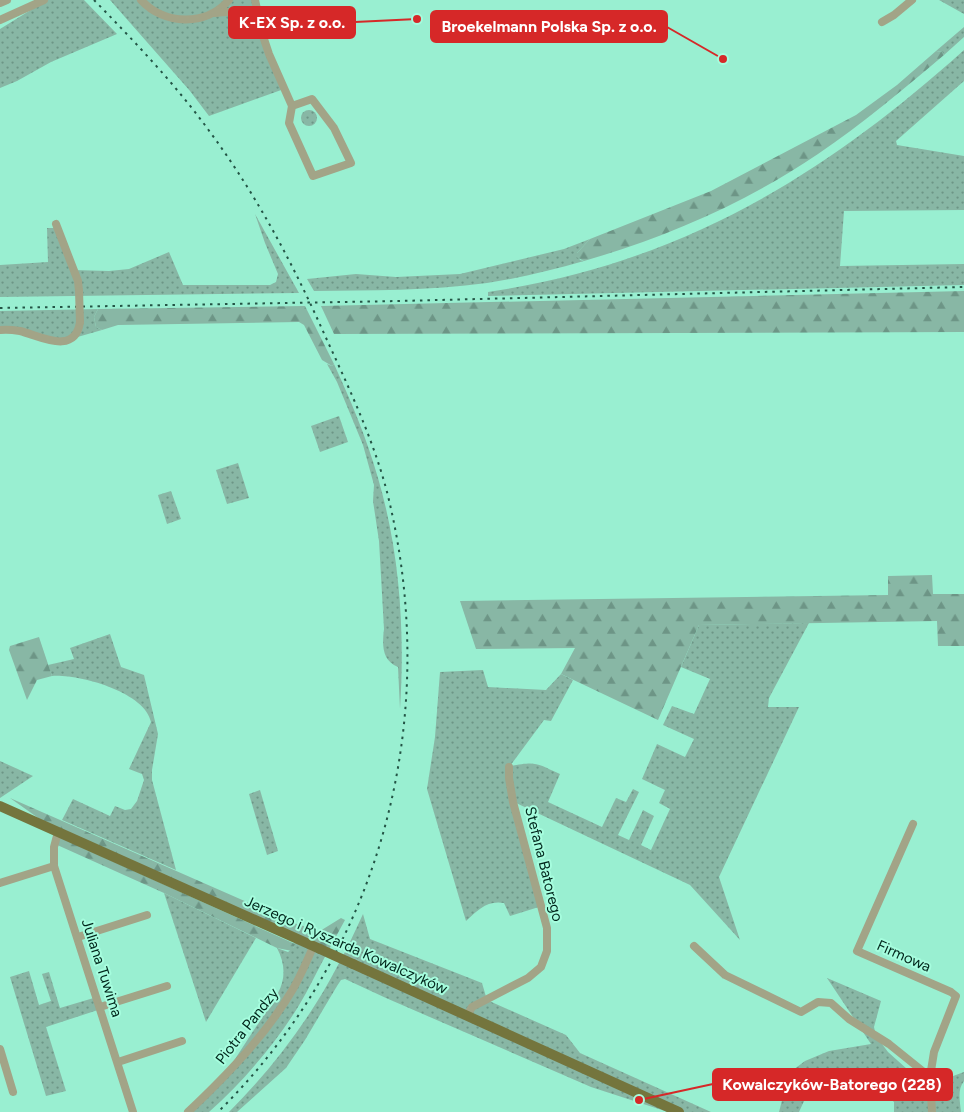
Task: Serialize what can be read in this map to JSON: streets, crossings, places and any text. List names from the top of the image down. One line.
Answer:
{"streets":{"main road":["Jerzego i Ryszarda Kowalczyków"],"street":["Stefana Batorego","Firmowa","Juliana Tuwima","Piotra Pandzy"]},"crossings":[["Stefana Batorego","Jerzego i Ryszarda Kowalczyków"],["Jerzego i Ryszarda Kowalczyków","Juliana Tuwima"],["Jerzego i Ryszarda Kowalczyków","Piotra Pandzy"]],"places":["K-EX Sp. z o.o.","Broekelmann Polska Sp. z o.o.","Kowalczyków-Batorego (228)"]}
